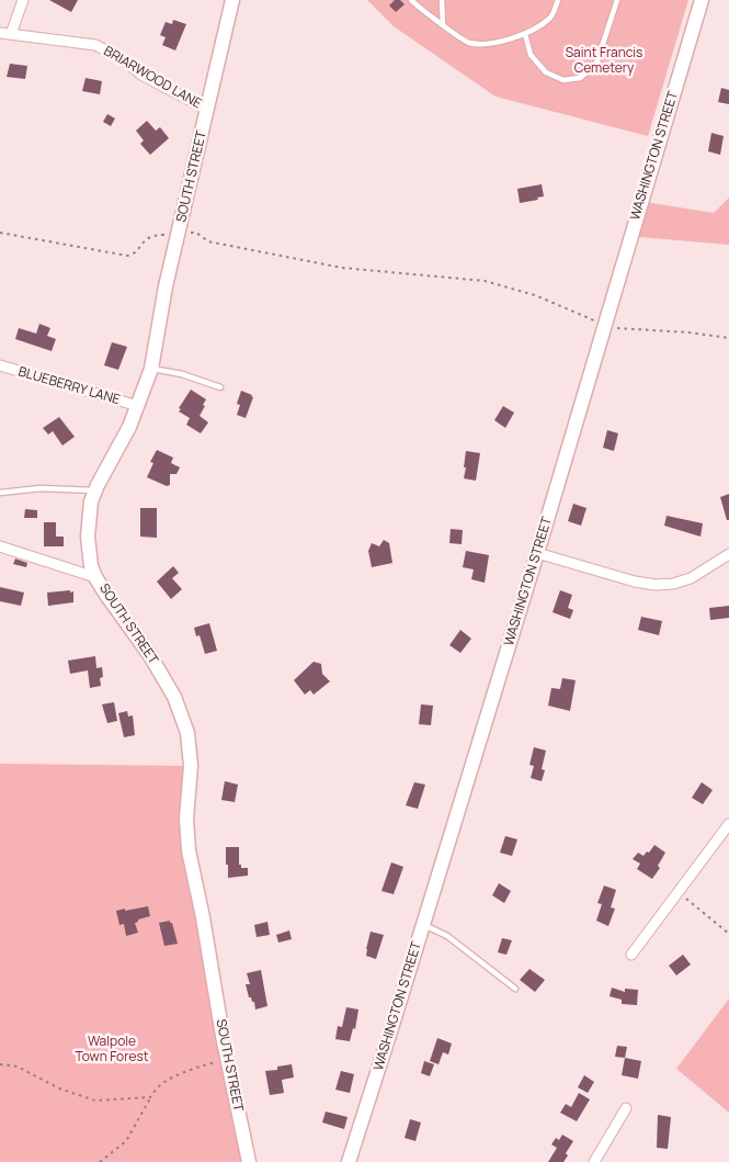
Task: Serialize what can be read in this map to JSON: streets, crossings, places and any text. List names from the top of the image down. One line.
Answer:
{"streets":{"street":["BRIARWOOD LANE","WASHINGTON STREET","SOUTH STREET","BLUEBERRY LANE"]},"crossings":[["BRIARWOOD LANE","SOUTH STREET"],["SOUTH STREET","BLUEBERRY LANE"]],"parks":["Saint Francis Cemetery","Walpole Town Forest"]}
